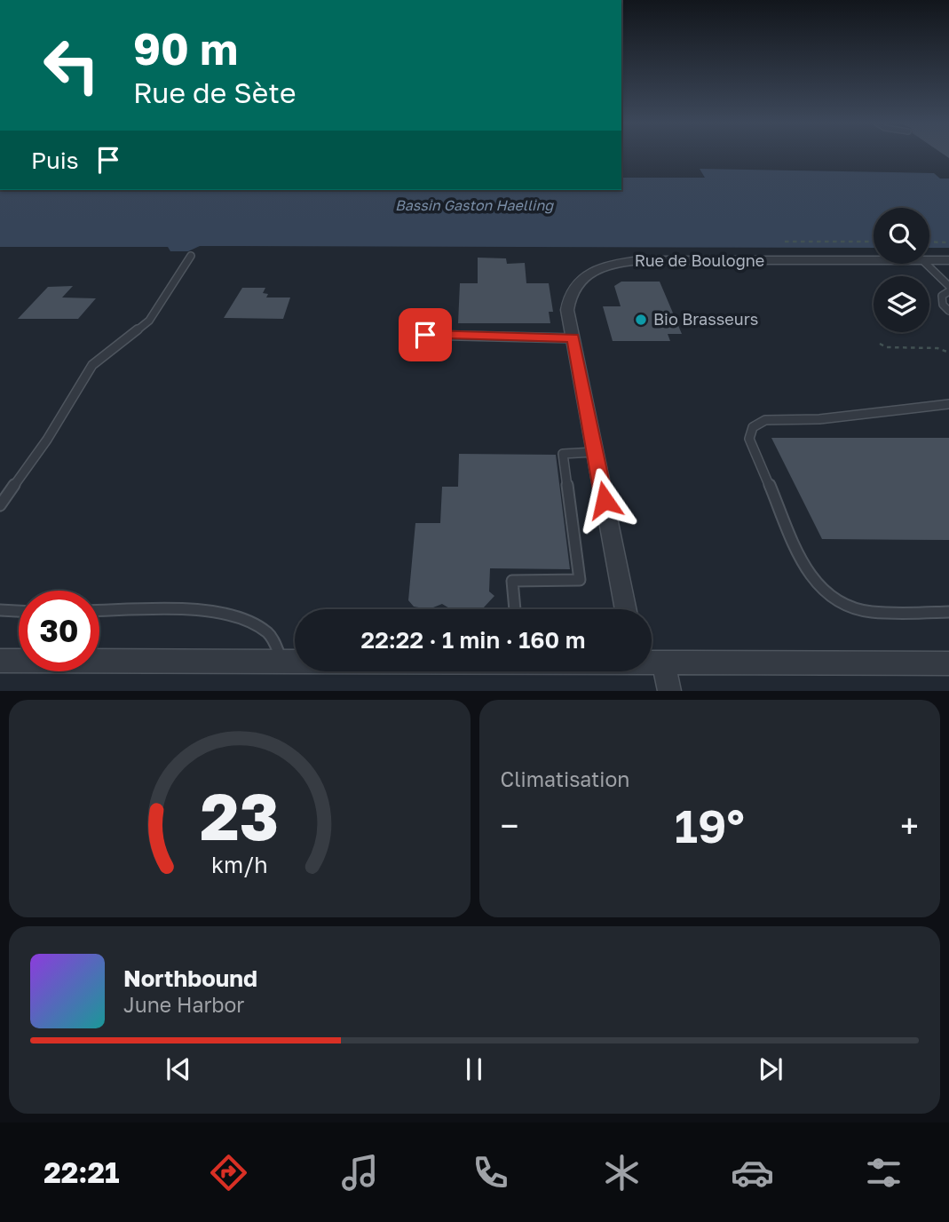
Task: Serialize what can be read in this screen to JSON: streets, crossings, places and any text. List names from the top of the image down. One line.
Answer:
{"streets":{"street":["Rue de Boulogne"]},"water":["Bassin Gaston Haelling"],"places":["Bio Brasseurs"],"page":{"turn":["90 m","Rue de Sète"],"then":"Puis","limit":"30","trip":"22:22 · 1 min · 160 m","tile":"Climatisation","heat":["−","19°","+"],"song":["Northbound","June Harbor"],"tabs":"22:21","gauge":["23","km/h"]}}
